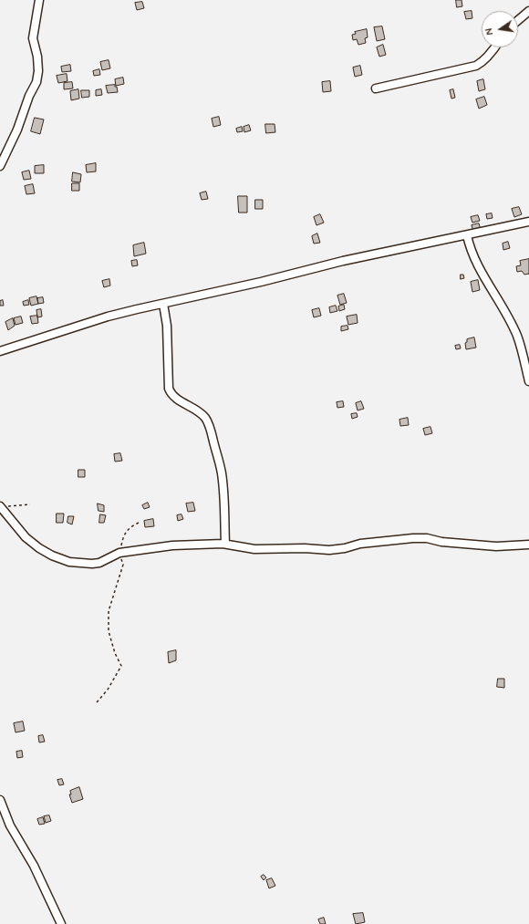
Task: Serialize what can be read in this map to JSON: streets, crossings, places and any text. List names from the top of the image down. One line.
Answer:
{"north":"left"}
